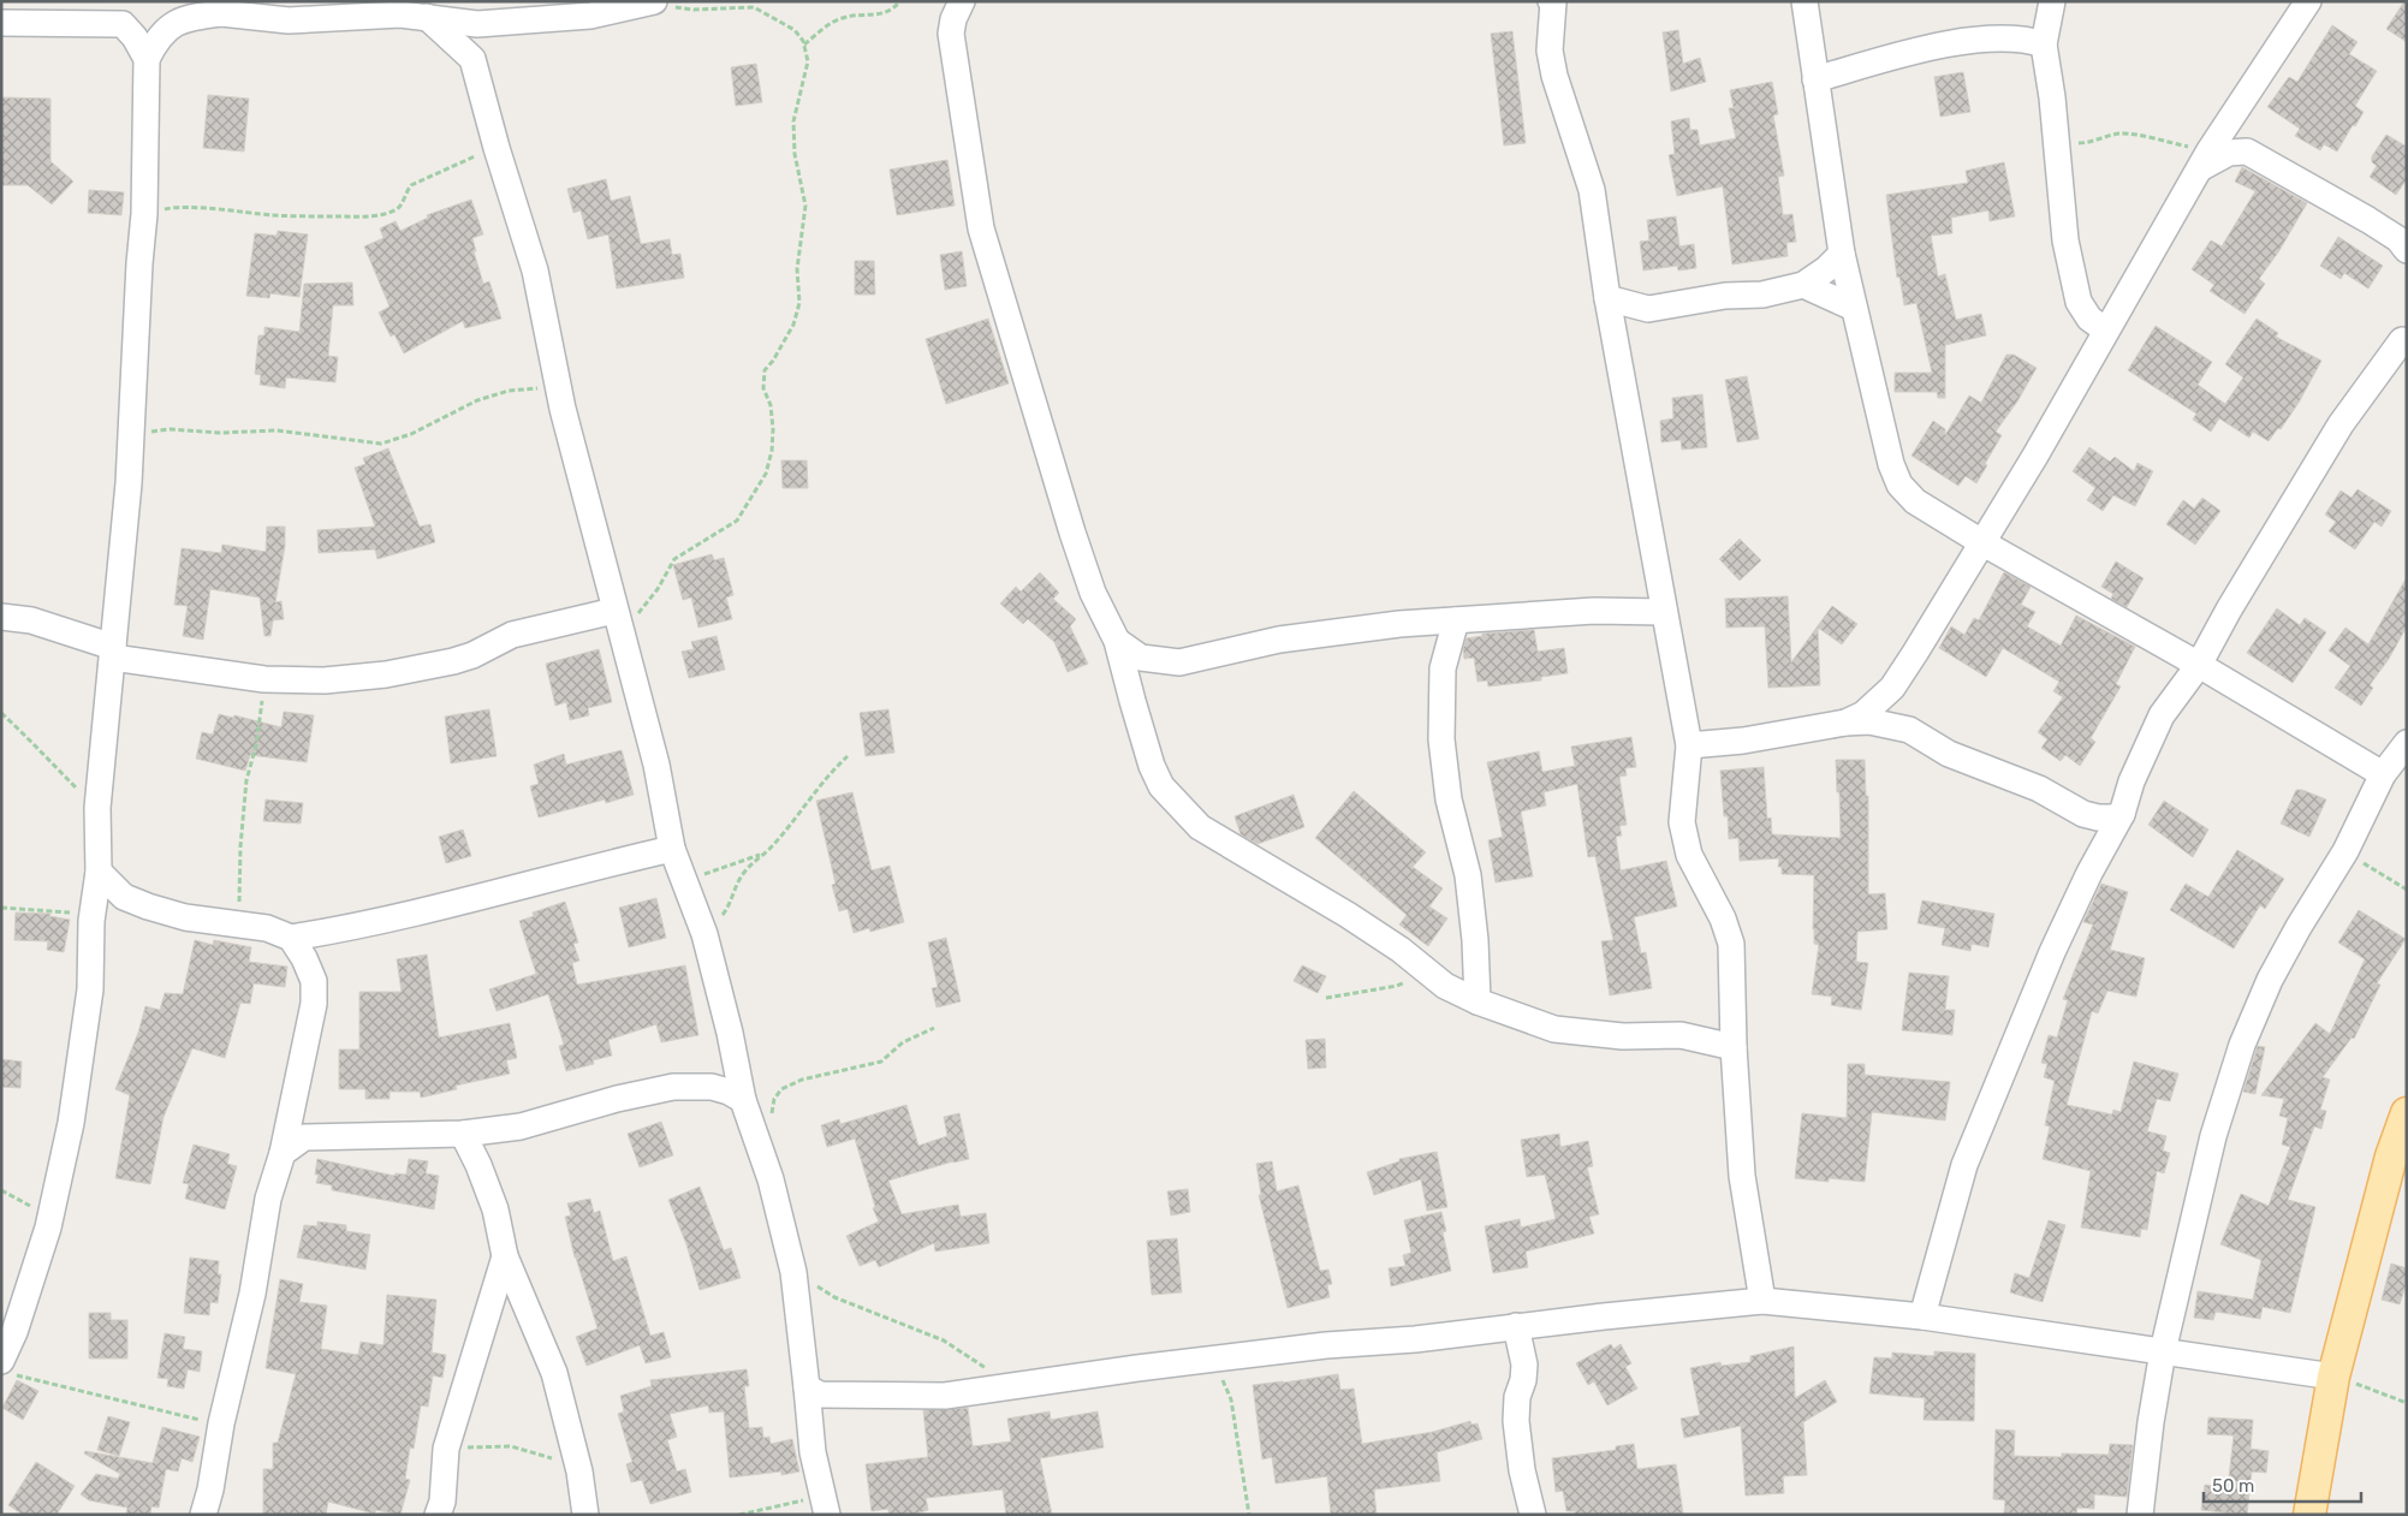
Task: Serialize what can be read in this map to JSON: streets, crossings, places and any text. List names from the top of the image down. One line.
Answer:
{"scale_bar":"50 m"}
